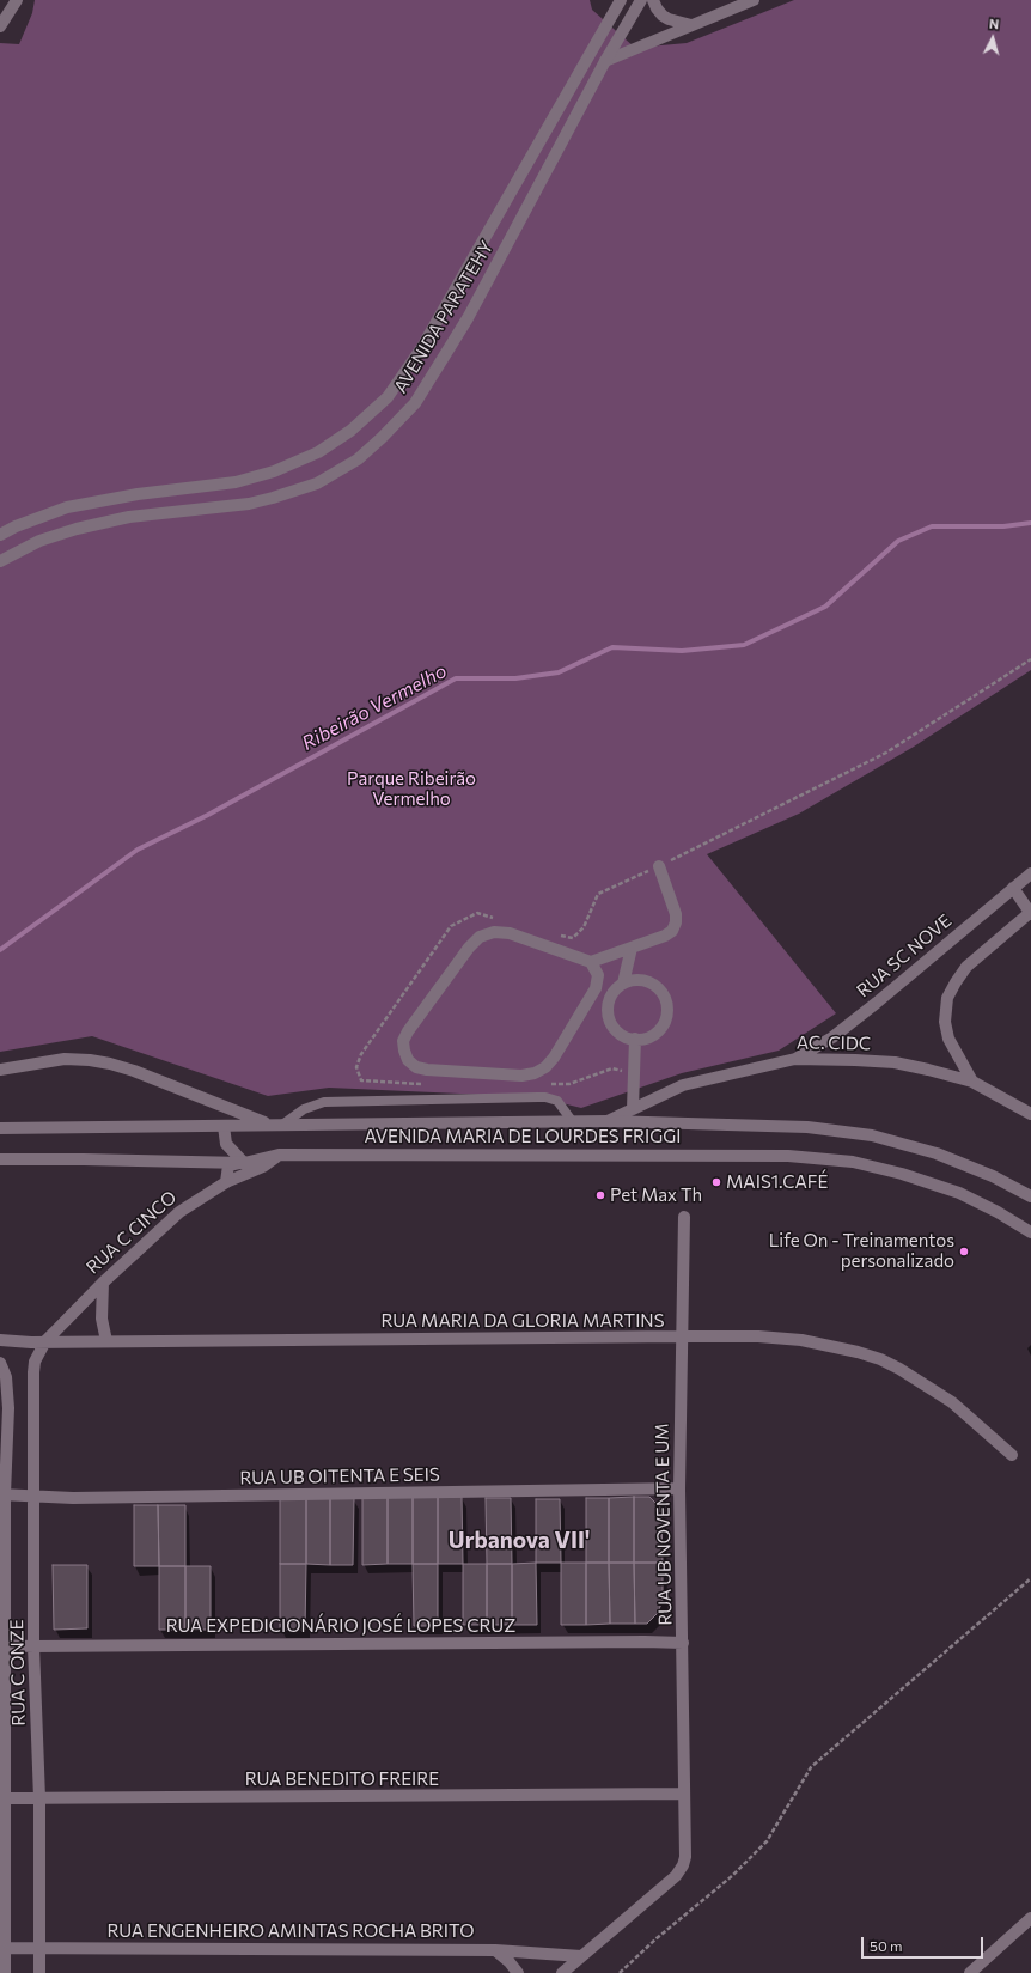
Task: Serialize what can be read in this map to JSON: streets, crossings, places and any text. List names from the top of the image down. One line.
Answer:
{"streets":{"street":["AVENIDA PARATEHY","RUA SC NOVE","AC. CIDC","AVENIDA MARIA DE LOURDES FRIGGI","RUA C CINCO","RUA MARIA DA GLORIA MARTINS","RUA UB OITENTA E SEIS","RUA UB NOVENTA E UM","RUA EXPEDICIONÁRIO JOSÉ LOPES CRUZ","RUA C ONZE","RUA BENEDITO FREIRE","RUA ENGENHEIRO AMINTAS ROCHA BRITO"]},"crossings":[["RUA SC NOVE","AC. CIDC"],["AC. CIDC","AVENIDA MARIA DE LOURDES FRIGGI"],["AVENIDA MARIA DE LOURDES FRIGGI","RUA C CINCO"],["RUA C CINCO","RUA MARIA DA GLORIA MARTINS"],["RUA C CINCO","RUA C ONZE"],["RUA MARIA DA GLORIA MARTINS","RUA UB NOVENTA E UM"],["RUA UB OITENTA E SEIS","RUA UB NOVENTA E UM"],["RUA UB OITENTA E SEIS","RUA C ONZE"],["RUA UB NOVENTA E UM","RUA EXPEDICIONÁRIO JOSÉ LOPES CRUZ"],["RUA UB NOVENTA E UM","RUA BENEDITO FREIRE"],["RUA UB NOVENTA E UM","RUA ENGENHEIRO AMINTAS ROCHA BRITO"],["RUA EXPEDICIONÁRIO JOSÉ LOPES CRUZ","RUA C ONZE"],["RUA C ONZE","RUA BENEDITO FREIRE"],["RUA C ONZE","RUA ENGENHEIRO AMINTAS ROCHA BRITO"]],"districts":["Urbanova VII'"],"water":["Ribeirão Vermelho"],"parks":["Parque Ribeirão Vermelho"],"places":["MAIS1.CAFÉ","Pet Max Th","Life On - Treinamentos personalizado"],"scale_bar":"50 m","north":"top"}
